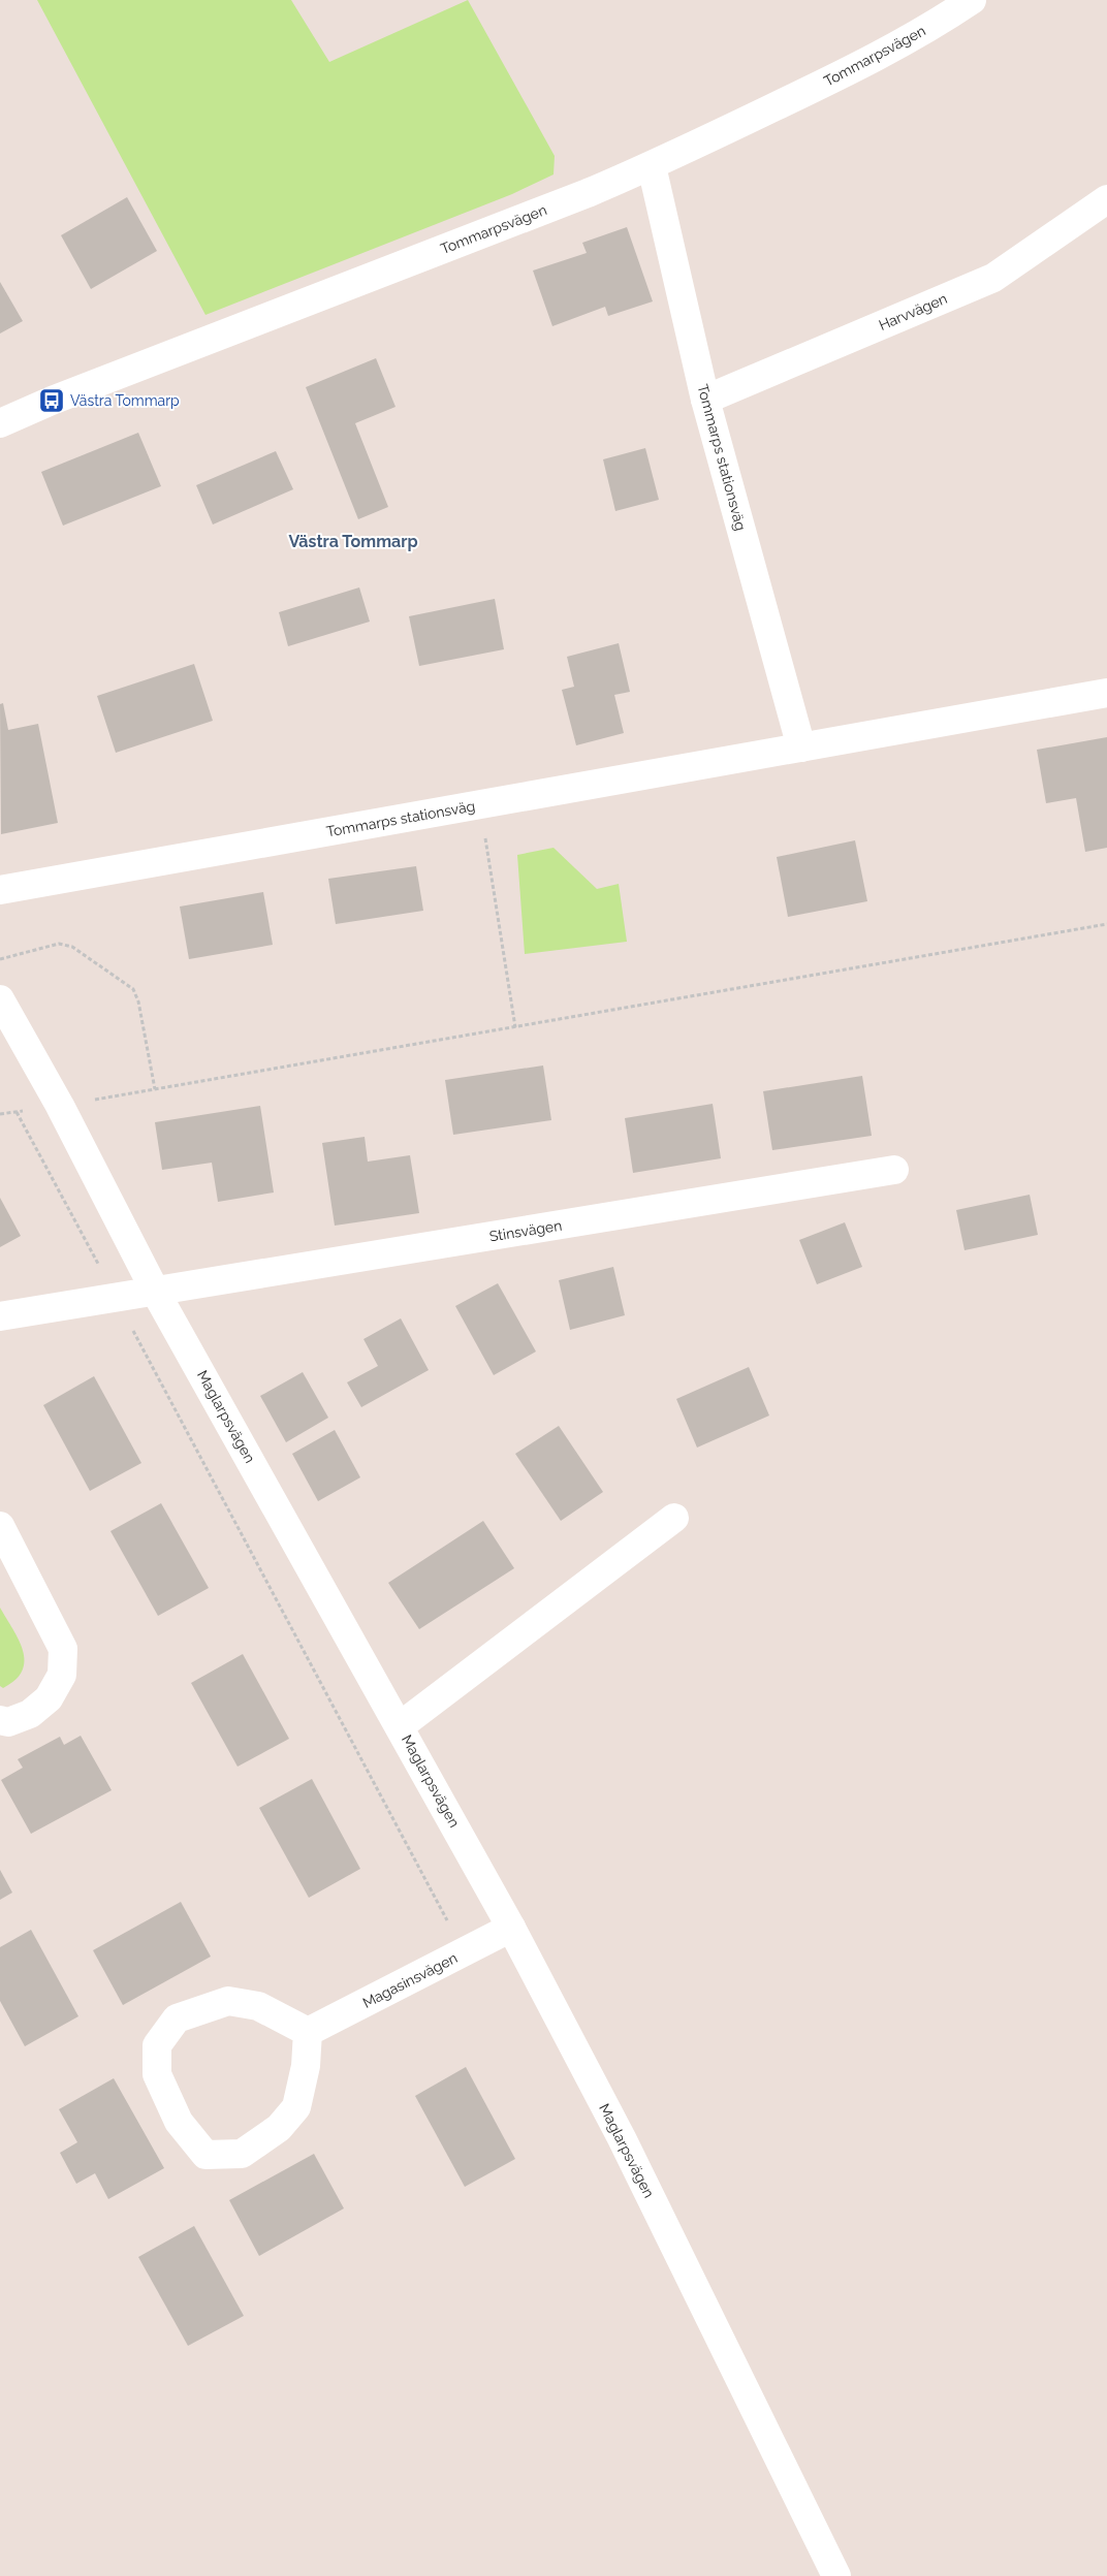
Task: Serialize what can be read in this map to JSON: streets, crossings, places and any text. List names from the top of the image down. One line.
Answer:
{"streets":{"street":["Tommarpsvägen","Harvvägen","Tommarps stationsväg","Stinsvägen","Maglarpsvägen","Magasinsvägen"]},"crossings":[["Tommarpsvägen","Tommarps stationsväg"],["Harvvägen","Tommarps stationsväg"],["Stinsvägen","Maglarpsvägen"],["Maglarpsvägen","Magasinsvägen"]],"districts":["Västra Tommarp"],"places":{"bus stop":["Västra Tommarp"]}}
